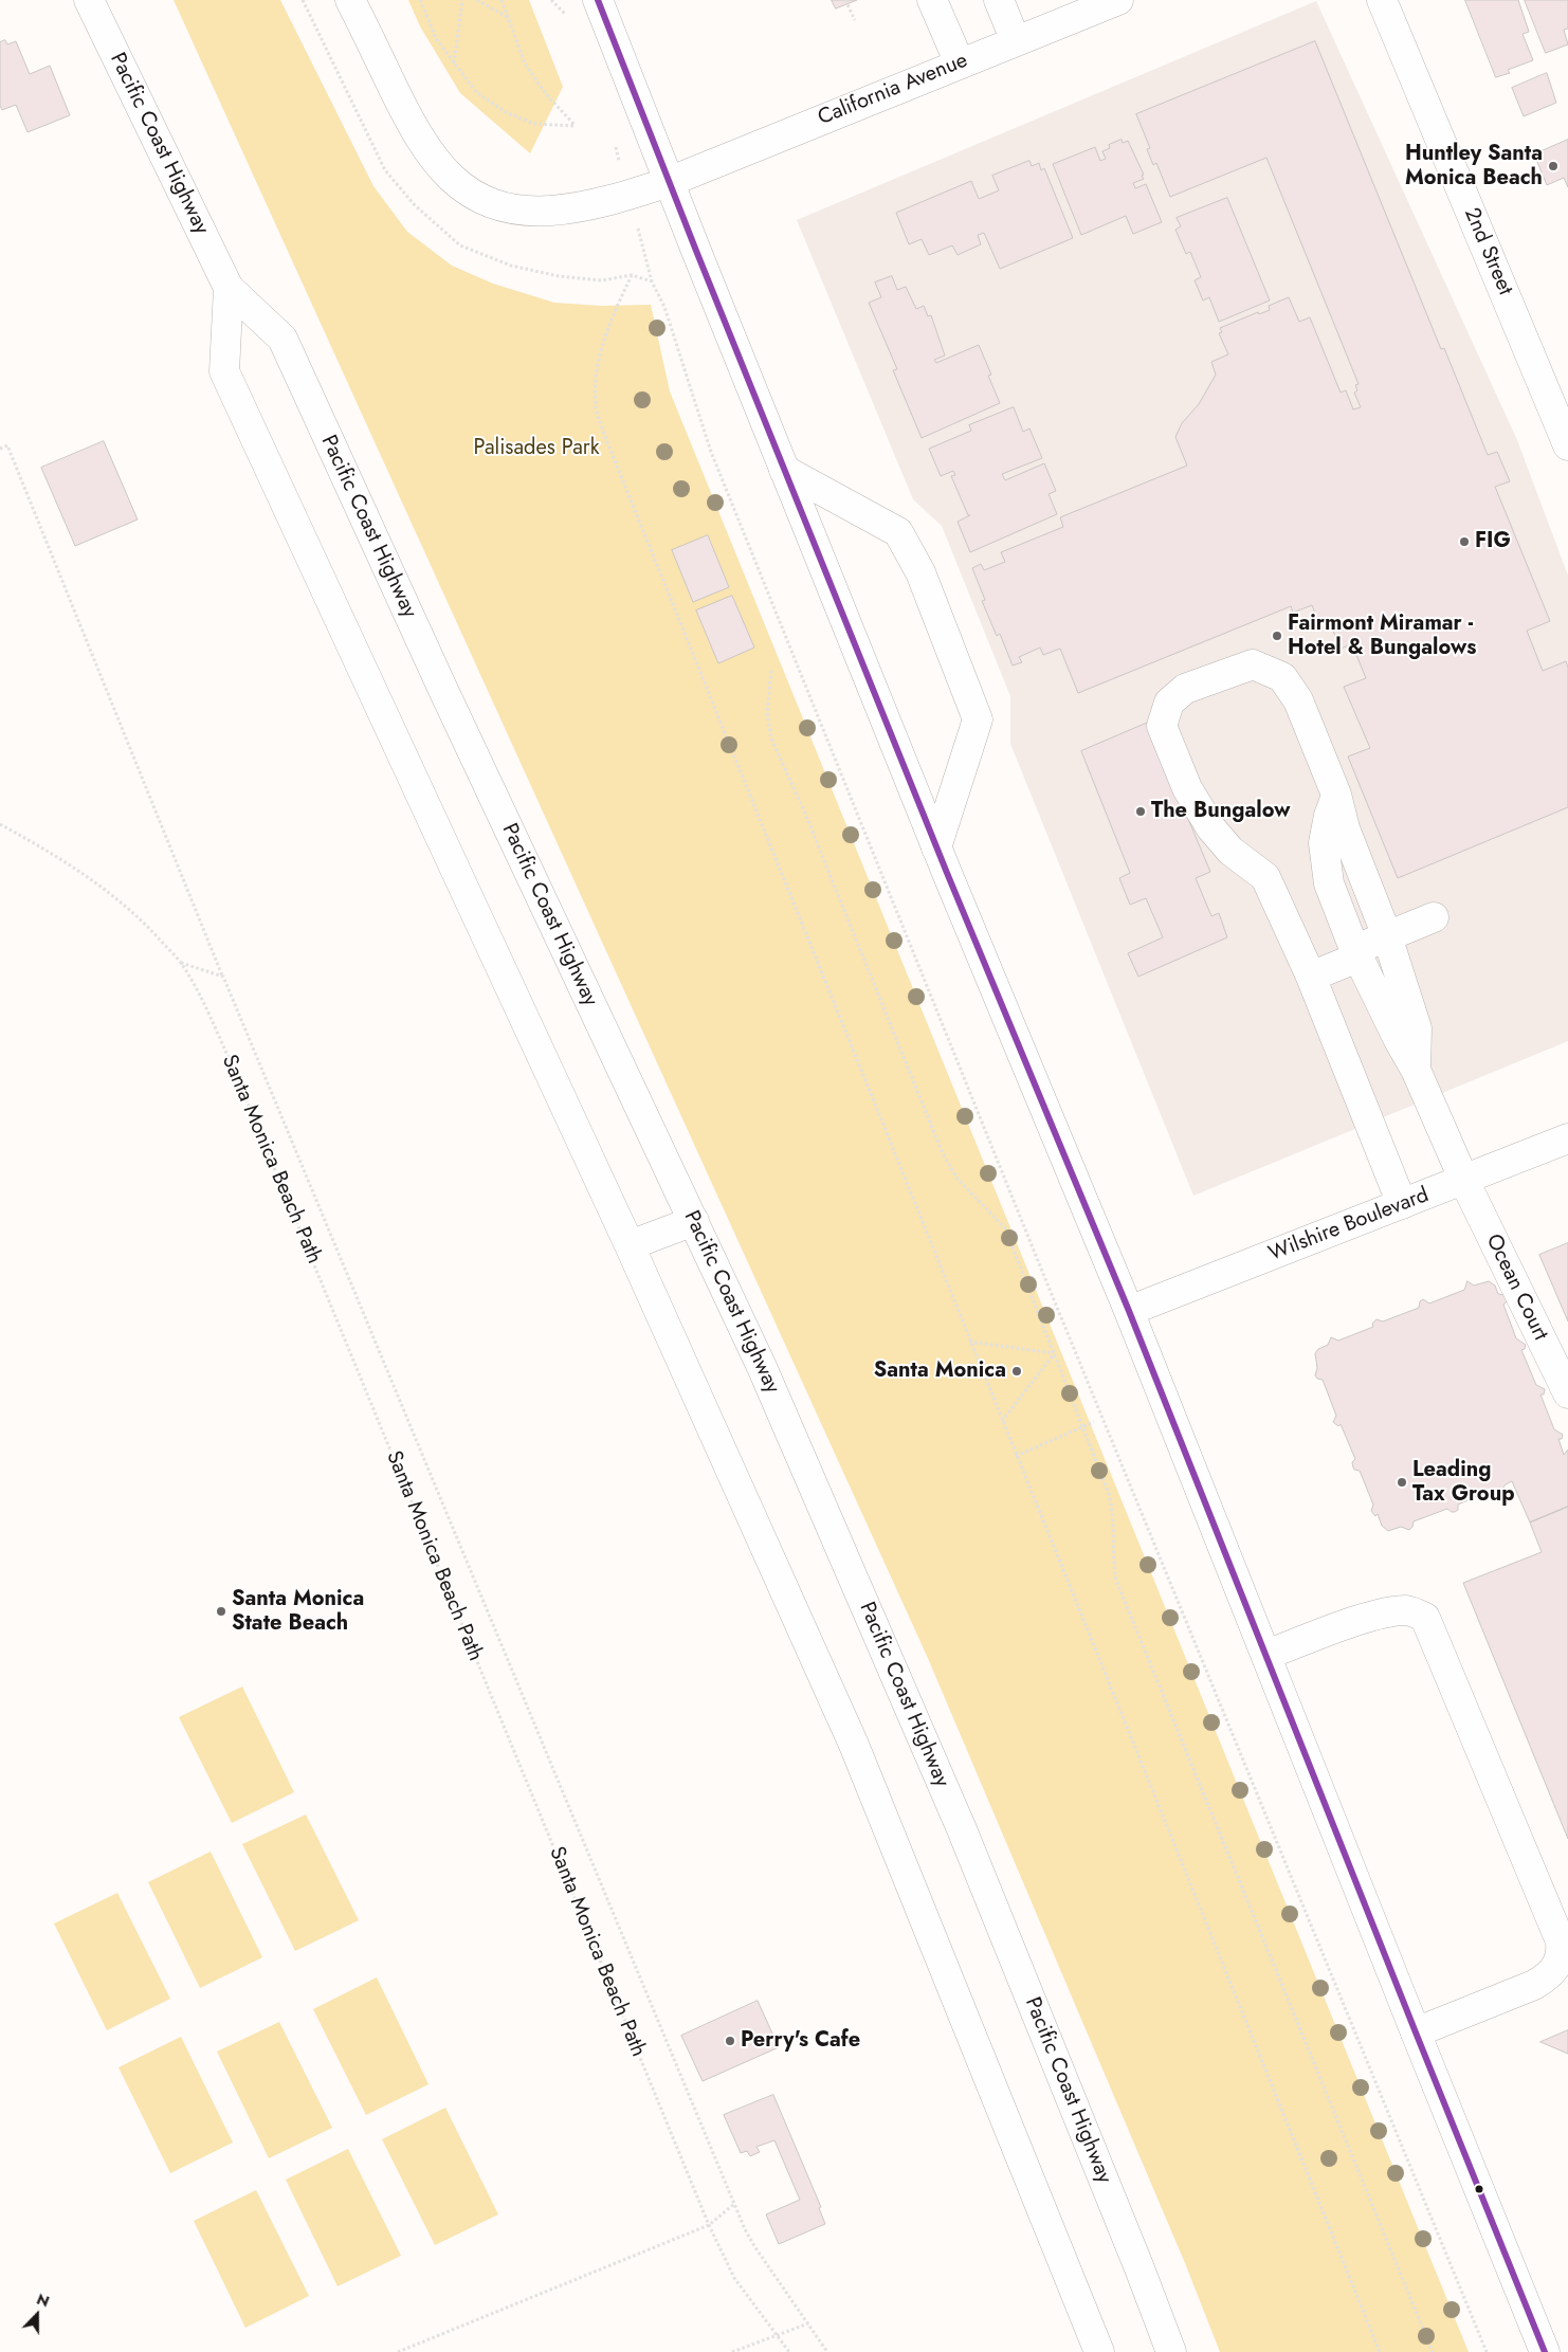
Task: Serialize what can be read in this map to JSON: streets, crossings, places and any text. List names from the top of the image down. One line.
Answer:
{"streets":{"main road":["California Avenue","Pacific Coast Highway","2nd Street","Wilshire Boulevard","Ocean Court"],"path":["Santa Monica Beach Path"]},"crossings":[["Wilshire Boulevard","Ocean Court"]],"parks":["Palisades Park"],"places":["Huntley Santa Monica Beach","FIG","Fairmont Miramar - Hotel & Bungalows","The Bungalow","Santa Monica","Leading Tax Group","Santa Monica State Beach","Perry's Cafe"],"north":"top"}
